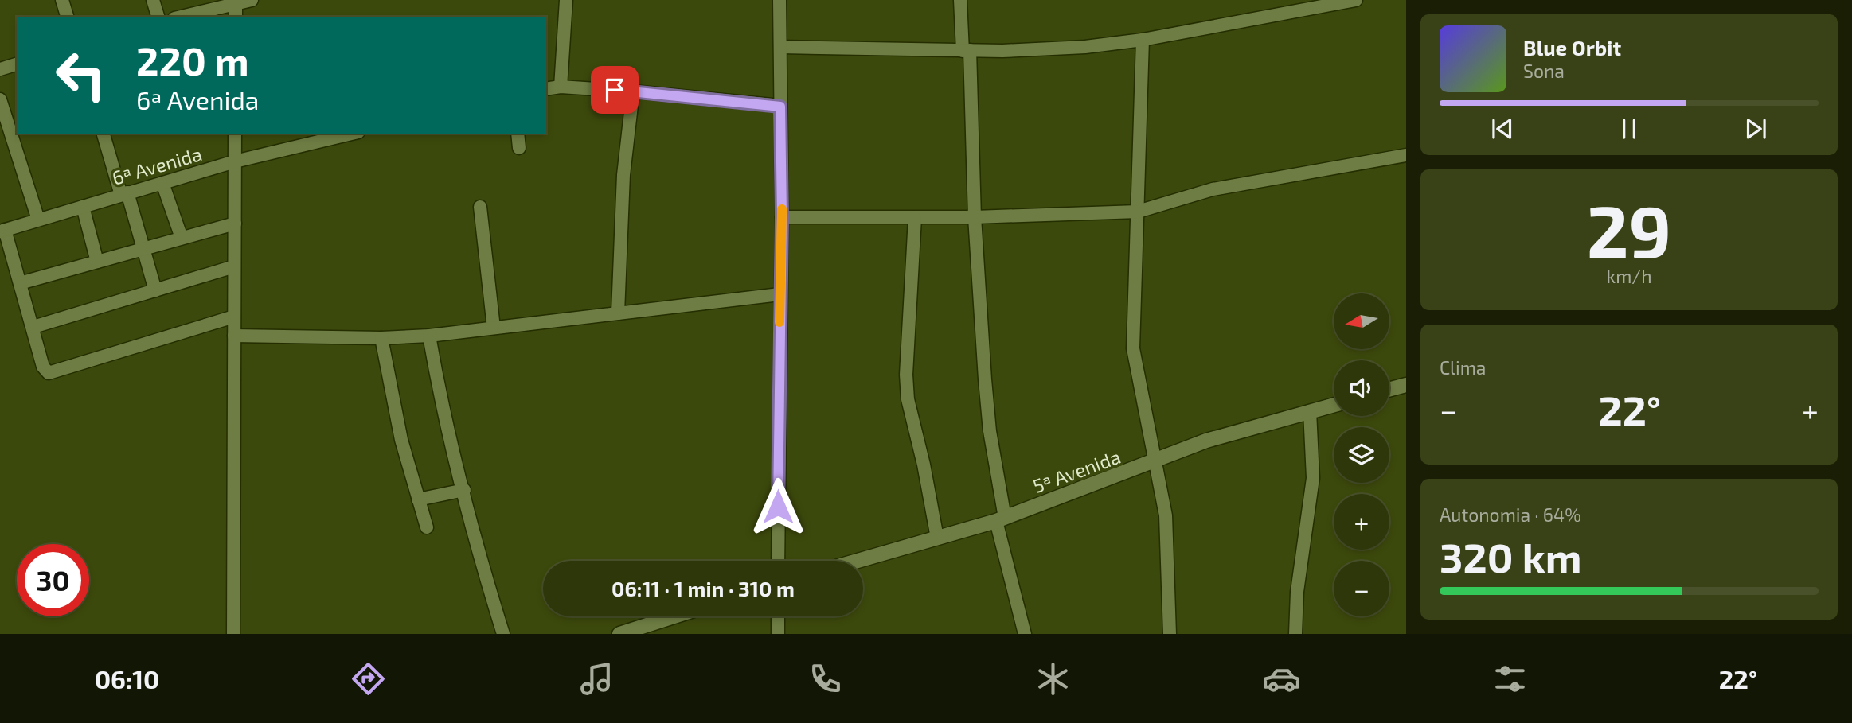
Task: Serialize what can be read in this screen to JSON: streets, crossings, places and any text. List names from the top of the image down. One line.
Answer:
{"streets":{"street":["6ª Avenida","5ª Avenida"]},"north":"left","page":{"turn":["220 m","6ª Avenida"],"song":["Blue Orbit","Sona"],"tile":[["29","km/h"],"Clima",["Autonomia · 64%","320 km"]],"map_buttons":["+","−"],"heat":["−","22°","+"],"limit":"30","trip":"06:11 · 1 min · 310 m","tabs":["06:10","22°"]}}
